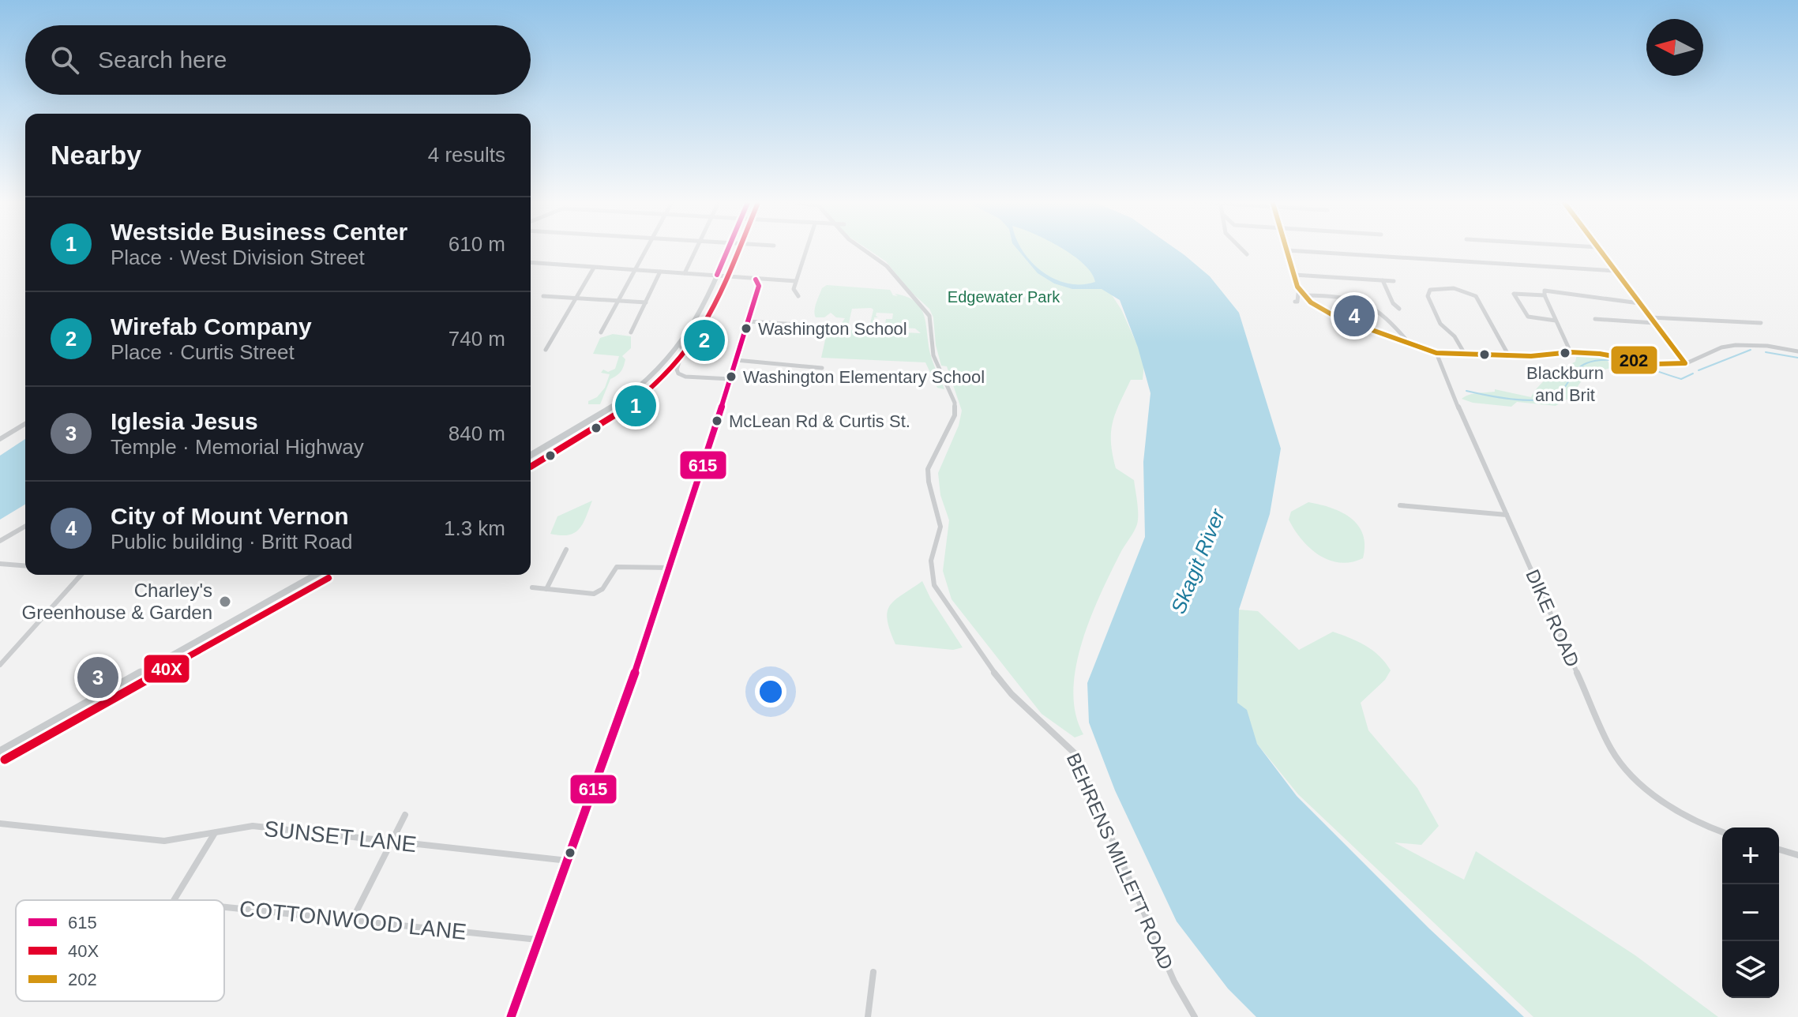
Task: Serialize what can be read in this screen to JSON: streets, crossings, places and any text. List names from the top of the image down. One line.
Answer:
{"streets":{"street":["DIKE ROAD","SUNSET LANE","BEHRENS MILLETT ROAD","COTTONWOOD LANE"]},"crossings":[["SUNSET LANE","COTTONWOOD LANE"]],"water":["Skagit River"],"parks":["Edgewater Park"],"places":["Washington School","Blackburn and Brit","Washington Elementary School","McLean Rd & Curtis St.","Charley's Greenhouse & Garden"],"lines":["transit line 615","transit line 40X","transit line 202"],"legend":["615","40X","202"],"north":"left","page":{"search":"Search here","heading":["Nearby","4 results"],"list":[{"mark":"1","name":"Westside Business Center","note":"Place · West Division Street","value":"610 m"},{"mark":"2","name":"Wirefab Company","note":"Place · Curtis Street","value":"740 m"},{"mark":"3","name":"Iglesia Jesus","note":"Temple · Memorial Highway","value":"840 m"},{"mark":"4","name":"City of Mount Vernon","note":"Public building · Britt Road","value":"1.3 km"}],"pins":["4","2","1","3"],"map_buttons":["+","−"]}}
